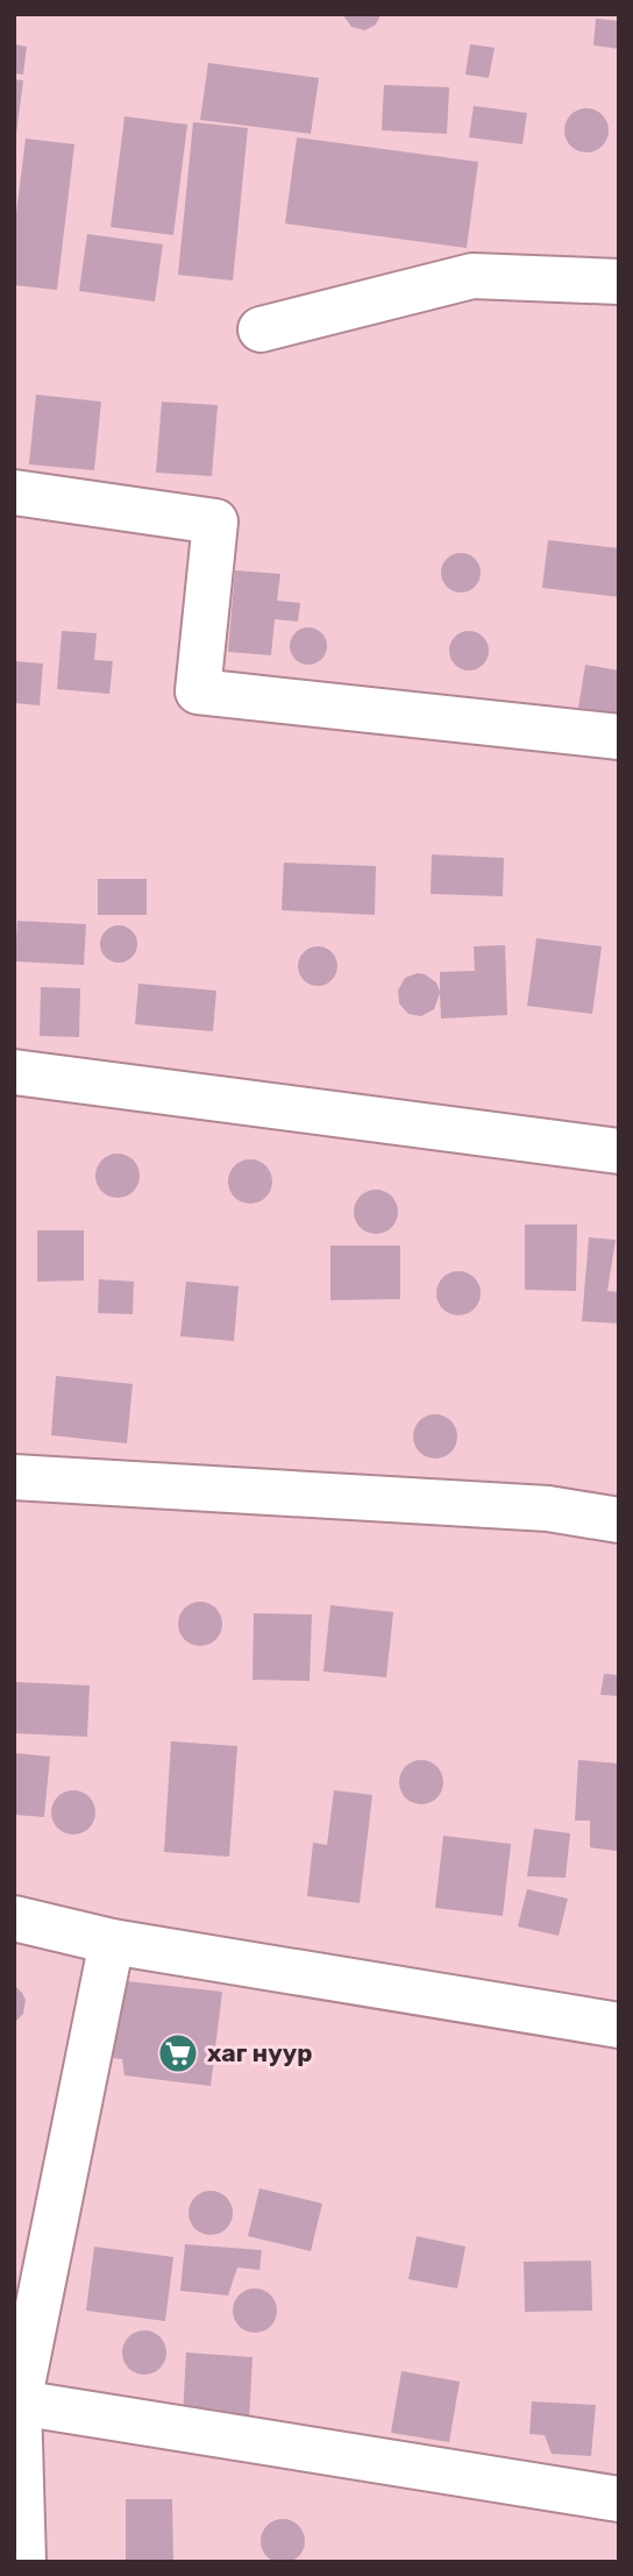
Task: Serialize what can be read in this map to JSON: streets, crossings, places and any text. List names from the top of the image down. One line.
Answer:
{"places":{"supermarket":["хаг нуур"]}}
